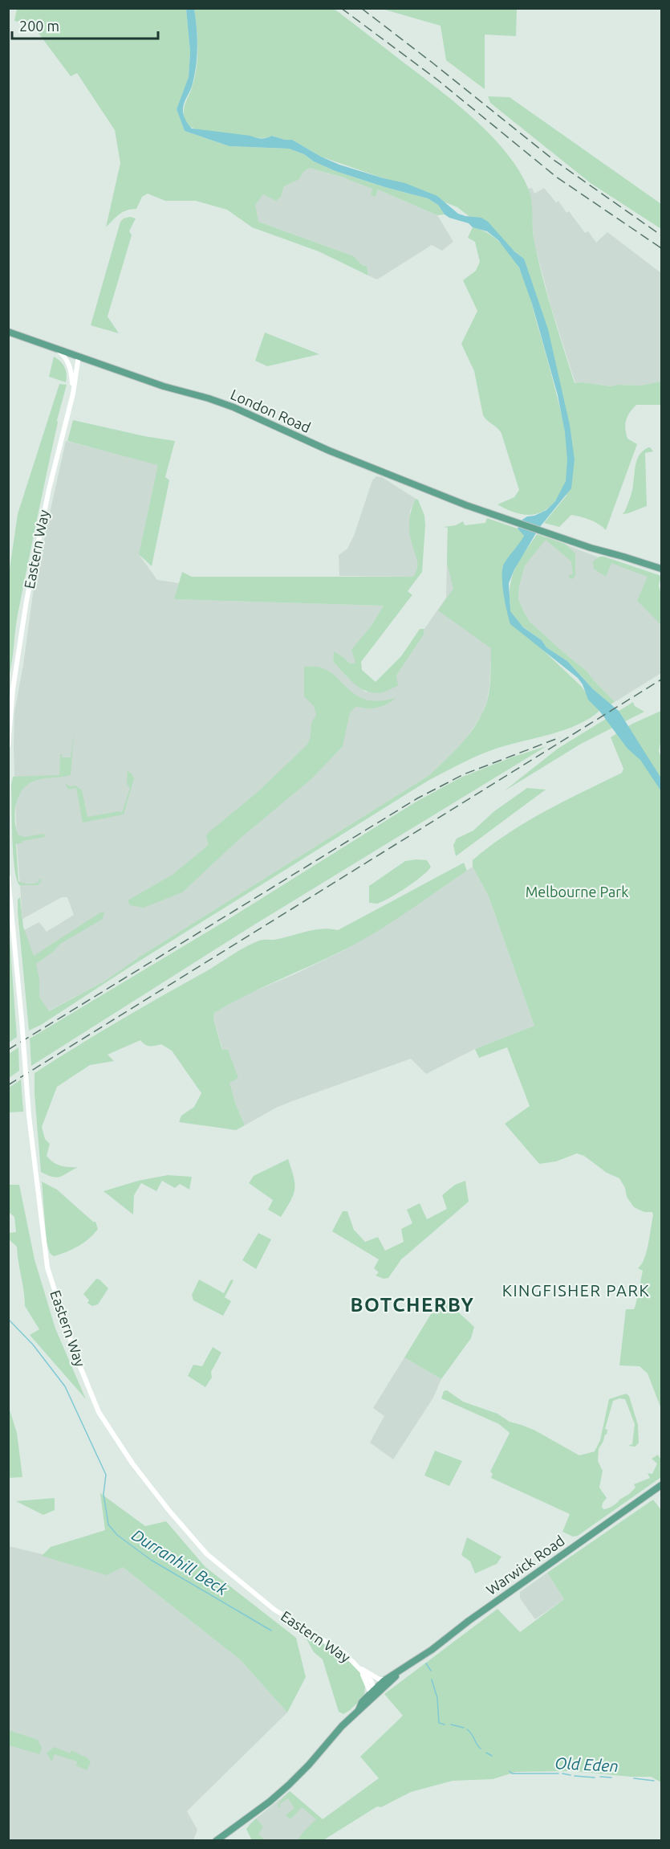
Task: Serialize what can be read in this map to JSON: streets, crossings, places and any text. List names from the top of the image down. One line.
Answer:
{"streets":{"main road":["London Road","Warwick Road"],"street":["Eastern Way"]},"crossings":[["London Road","Eastern Way"],["Eastern Way","Warwick Road"]],"districts":["KINGFISHER PARK","BOTCHERBY"],"water":["Durranhill Beck","Old Eden"],"parks":["Melbourne Park"],"scale_bar":"200 m"}
